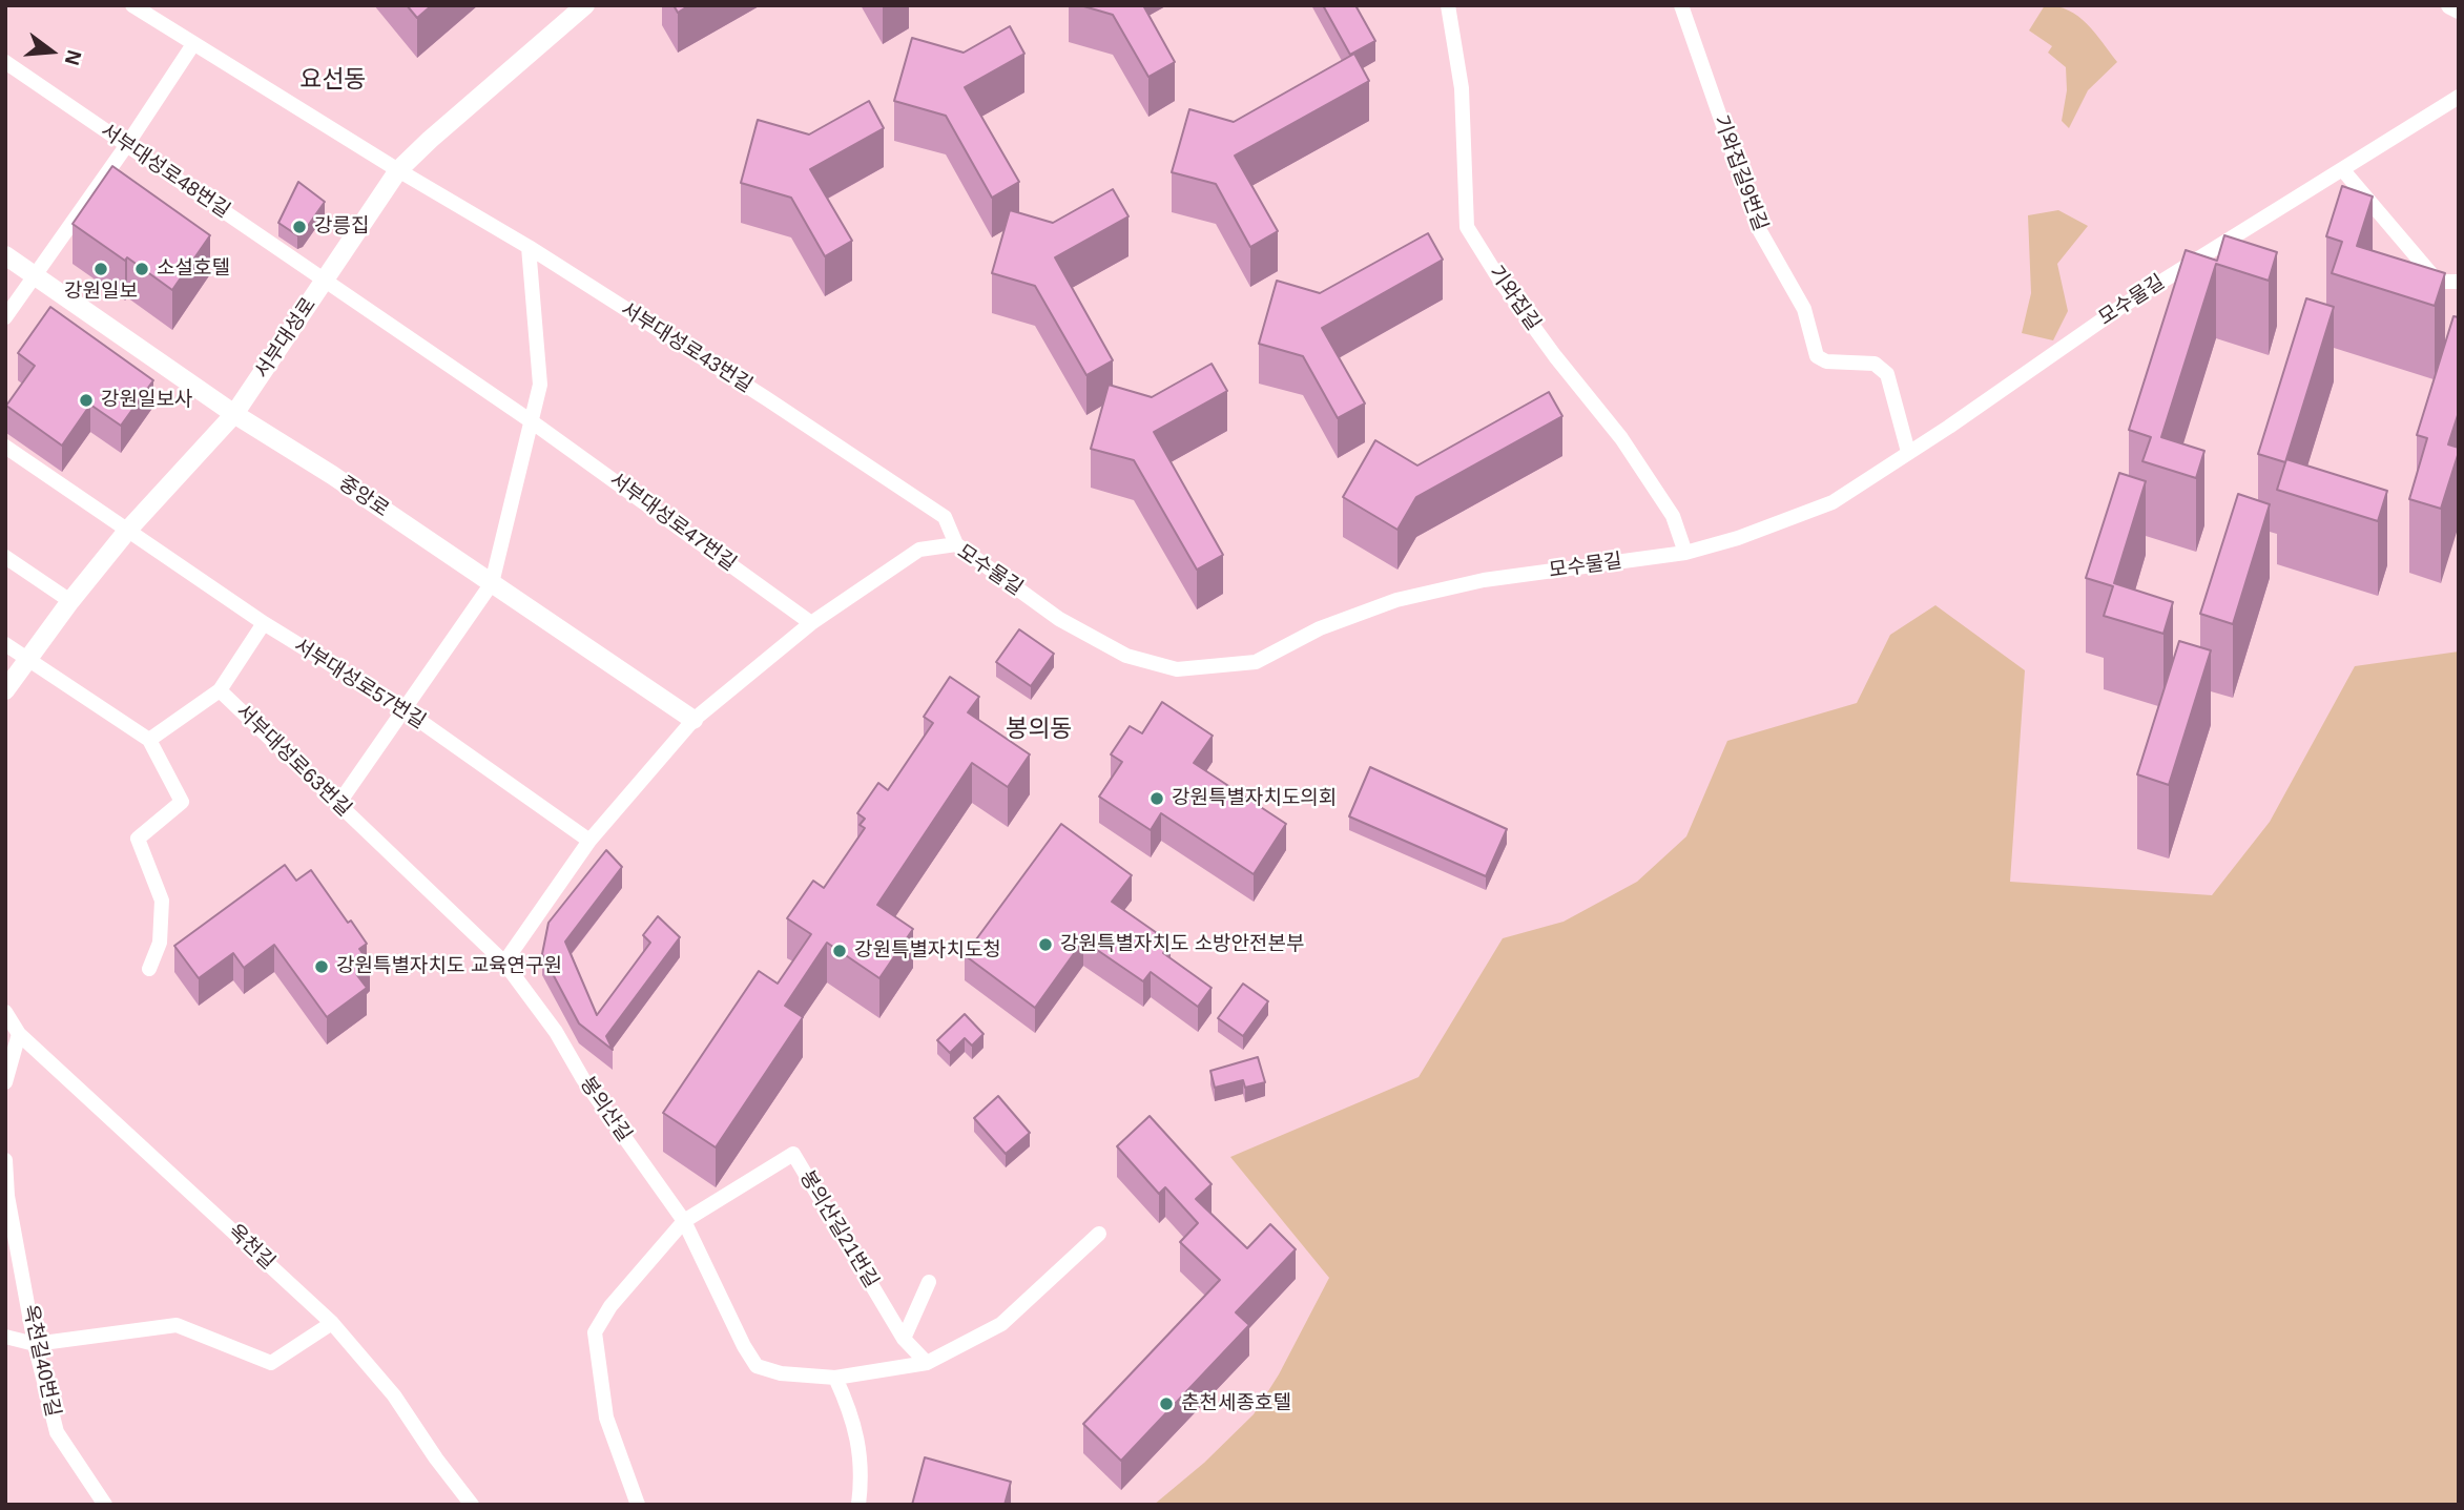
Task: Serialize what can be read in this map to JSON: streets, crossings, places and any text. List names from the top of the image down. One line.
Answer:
{"streets":{"street":["서부대성로48번길","기와집길9번길","기와집길","모수물길","서부대성로","서부대성로43번길","중앙로","서부대성로47번길","서부대성로57번길","서부대성로63번길","봉의산길","봉의산길21번길","옥천길","옥천길40번길"]},"crossings":[["서부대성로48번길","서부대성로"],["서부대성로48번길","서부대성로47번길"],["기와집길9번길","모수물길"],["기와집길","모수물길"],["모수물길","서부대성로43번길"],["모수물길","중앙로"],["모수물길","서부대성로47번길"],["서부대성로","서부대성로43번길"],["서부대성로","중앙로"],["서부대성로","서부대성로47번길"],["서부대성로","서부대성로57번길"],["서부대성로63번길","봉의산길"],["봉의산길","봉의산길21번길"]],"districts":["요선동","봉의동"],"places":["강릉집","강원일보","소설호텔","강원일보사","강원특별자치도의회","강원특별자치도 소방안전본부","강원특별자치도청","강원특별자치도 교육연구원","춘천세종호텔"],"north":"right"}
